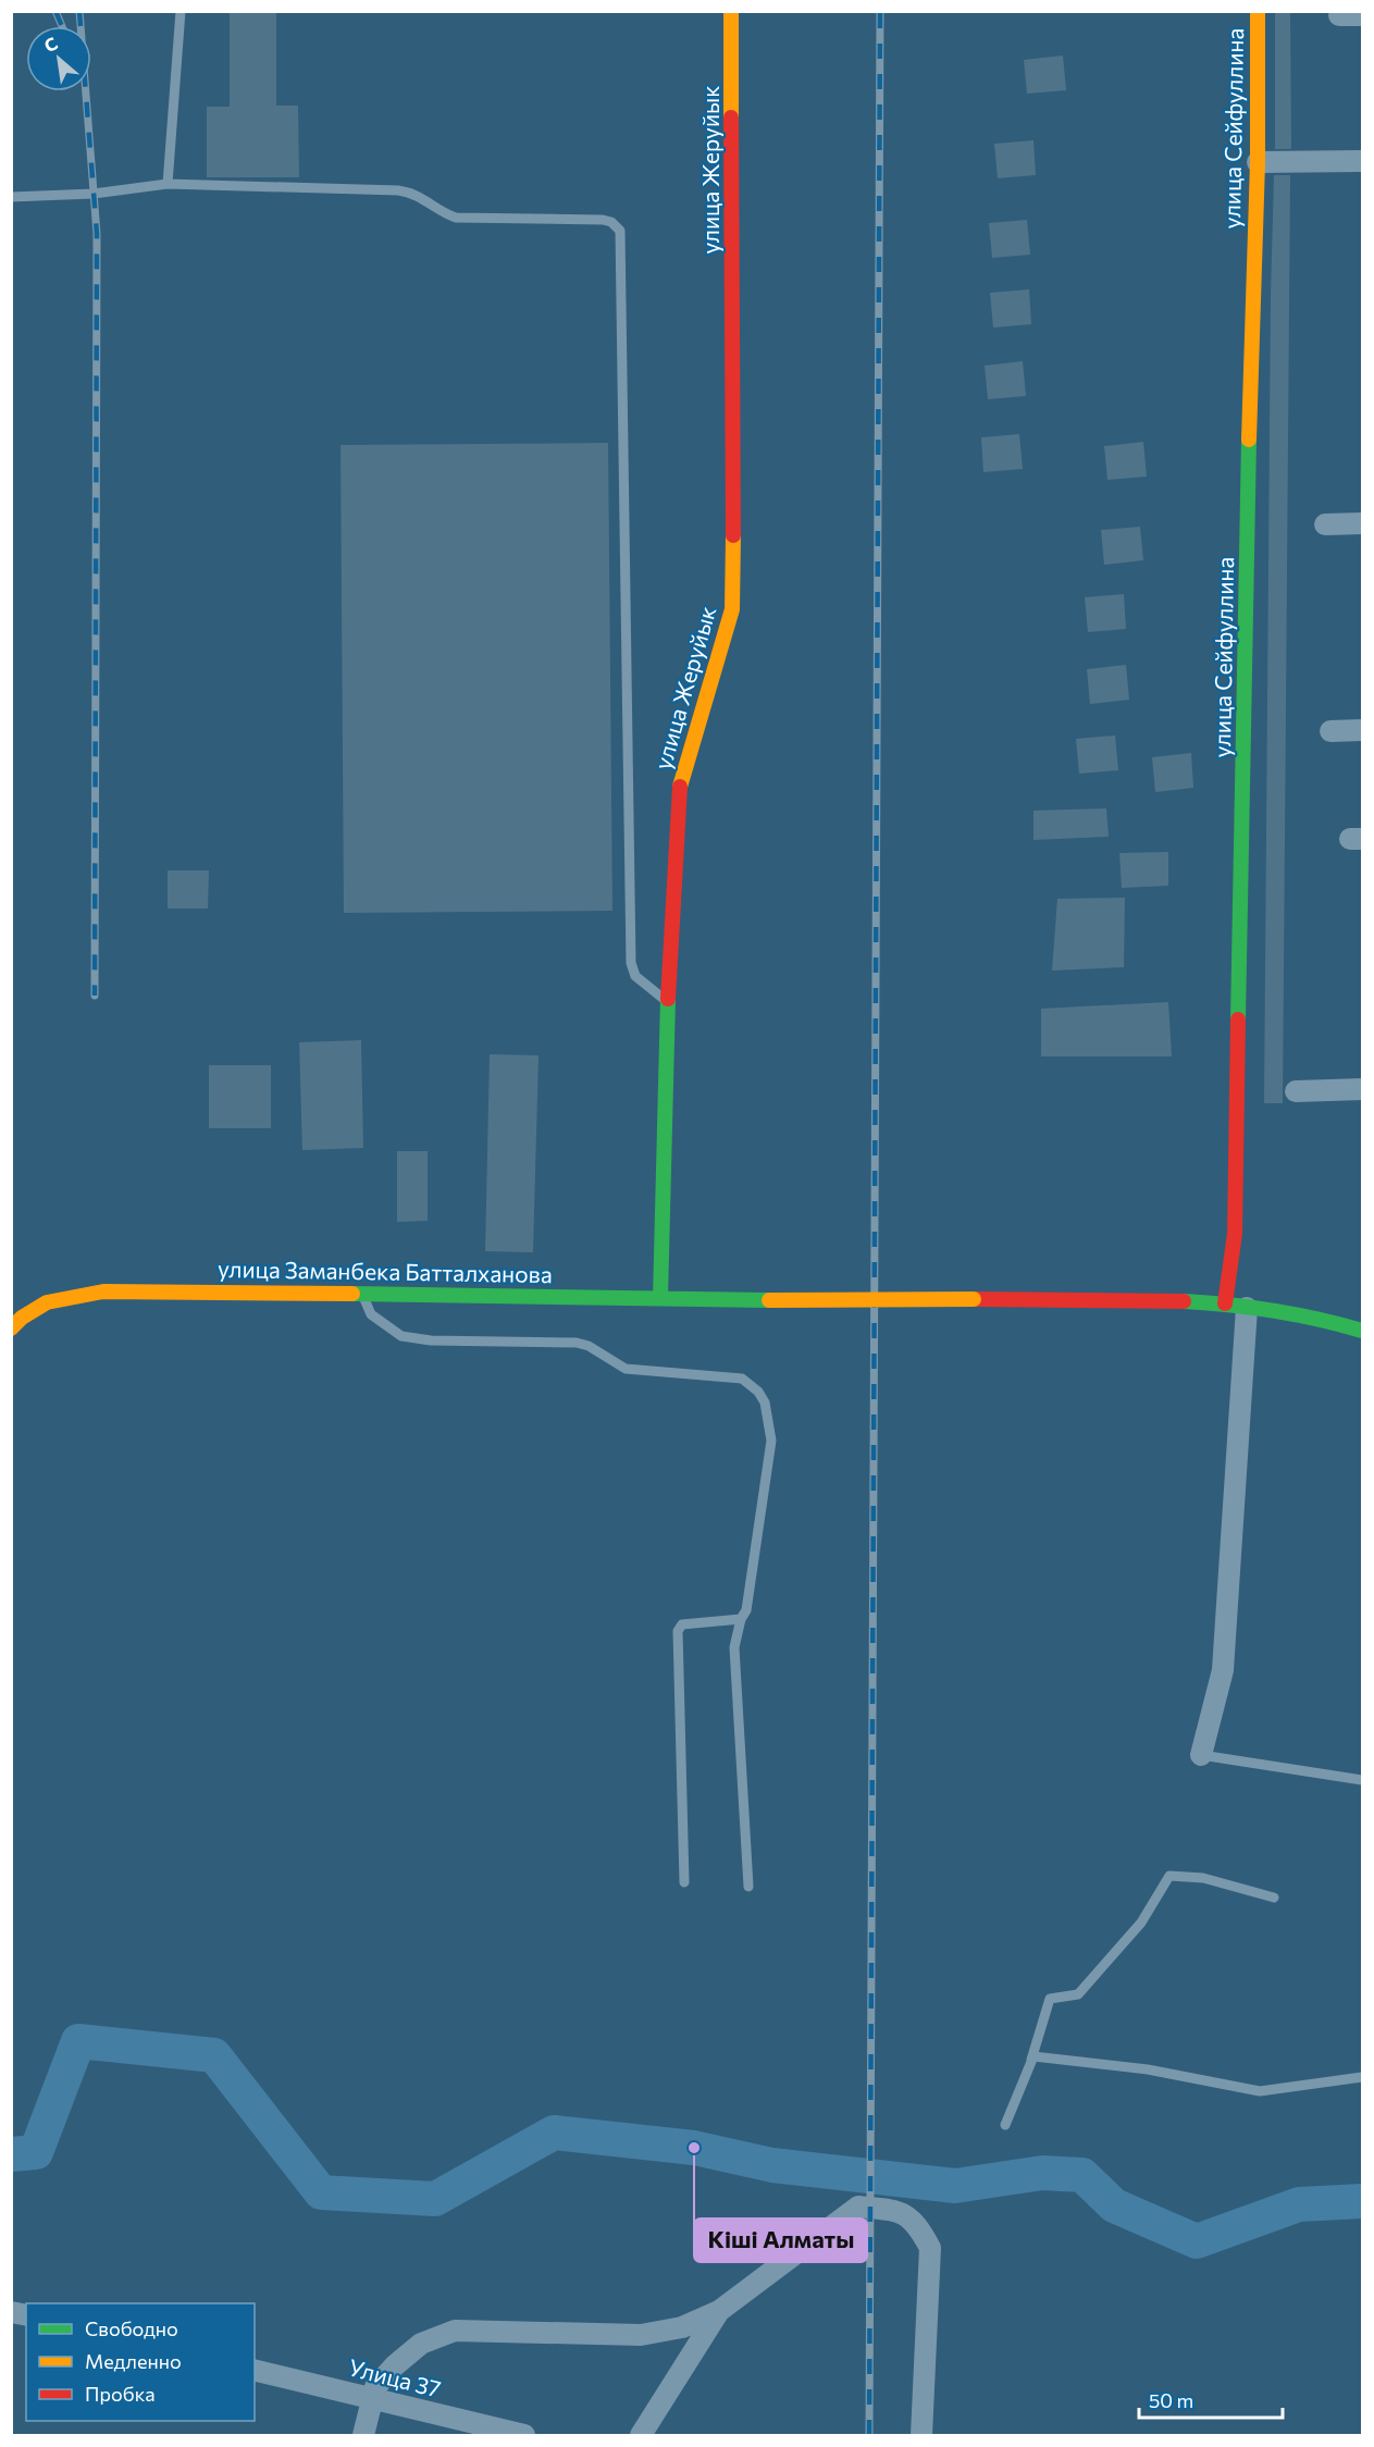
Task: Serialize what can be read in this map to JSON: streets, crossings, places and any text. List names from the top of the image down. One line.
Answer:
{"streets":{"street":["улица Сейфуллина","улица Жеруйык","улица Заманбека Батталханова","Улица 37"]},"crossings":[["улица Сейфуллина","улица Заманбека Батталханова"],["улица Жеруйык","улица Заманбека Батталханова"]],"places":["Кіші Алматы"],"legend":["Свободно","Медленно","Пробка"],"scale_bar":"50 m","north":"top left"}
